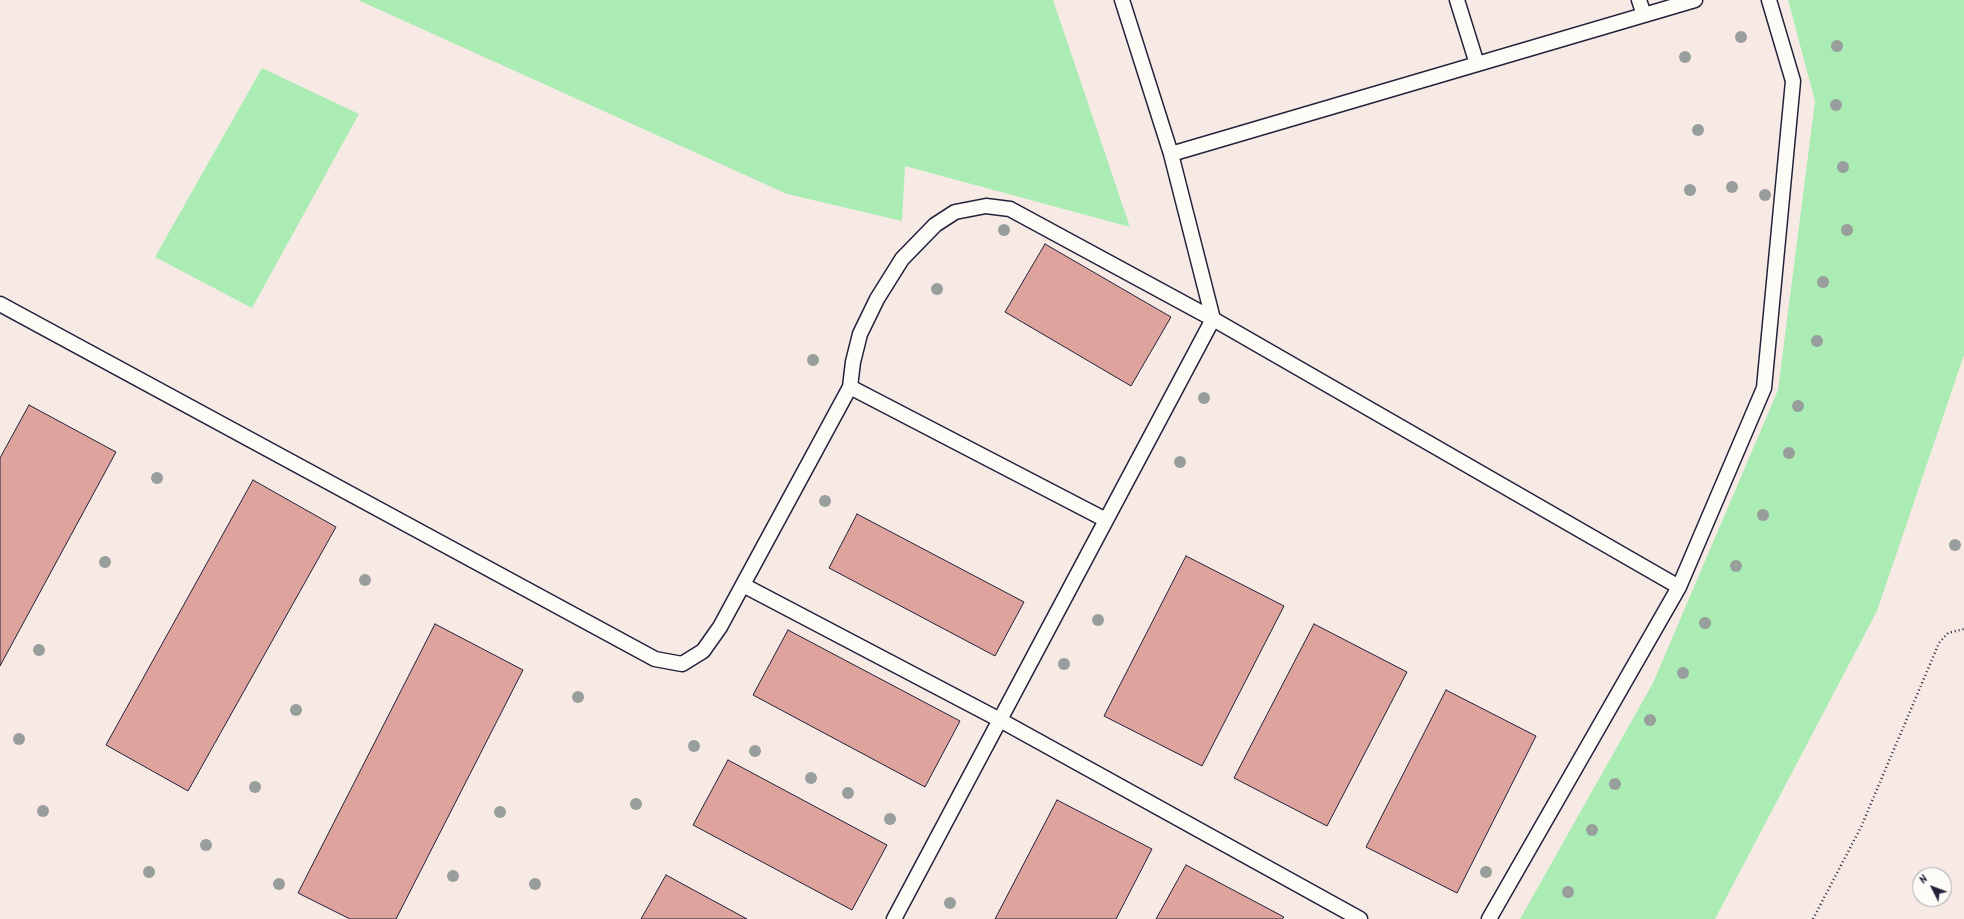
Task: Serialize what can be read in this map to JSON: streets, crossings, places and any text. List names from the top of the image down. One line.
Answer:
{"north":"top left"}
